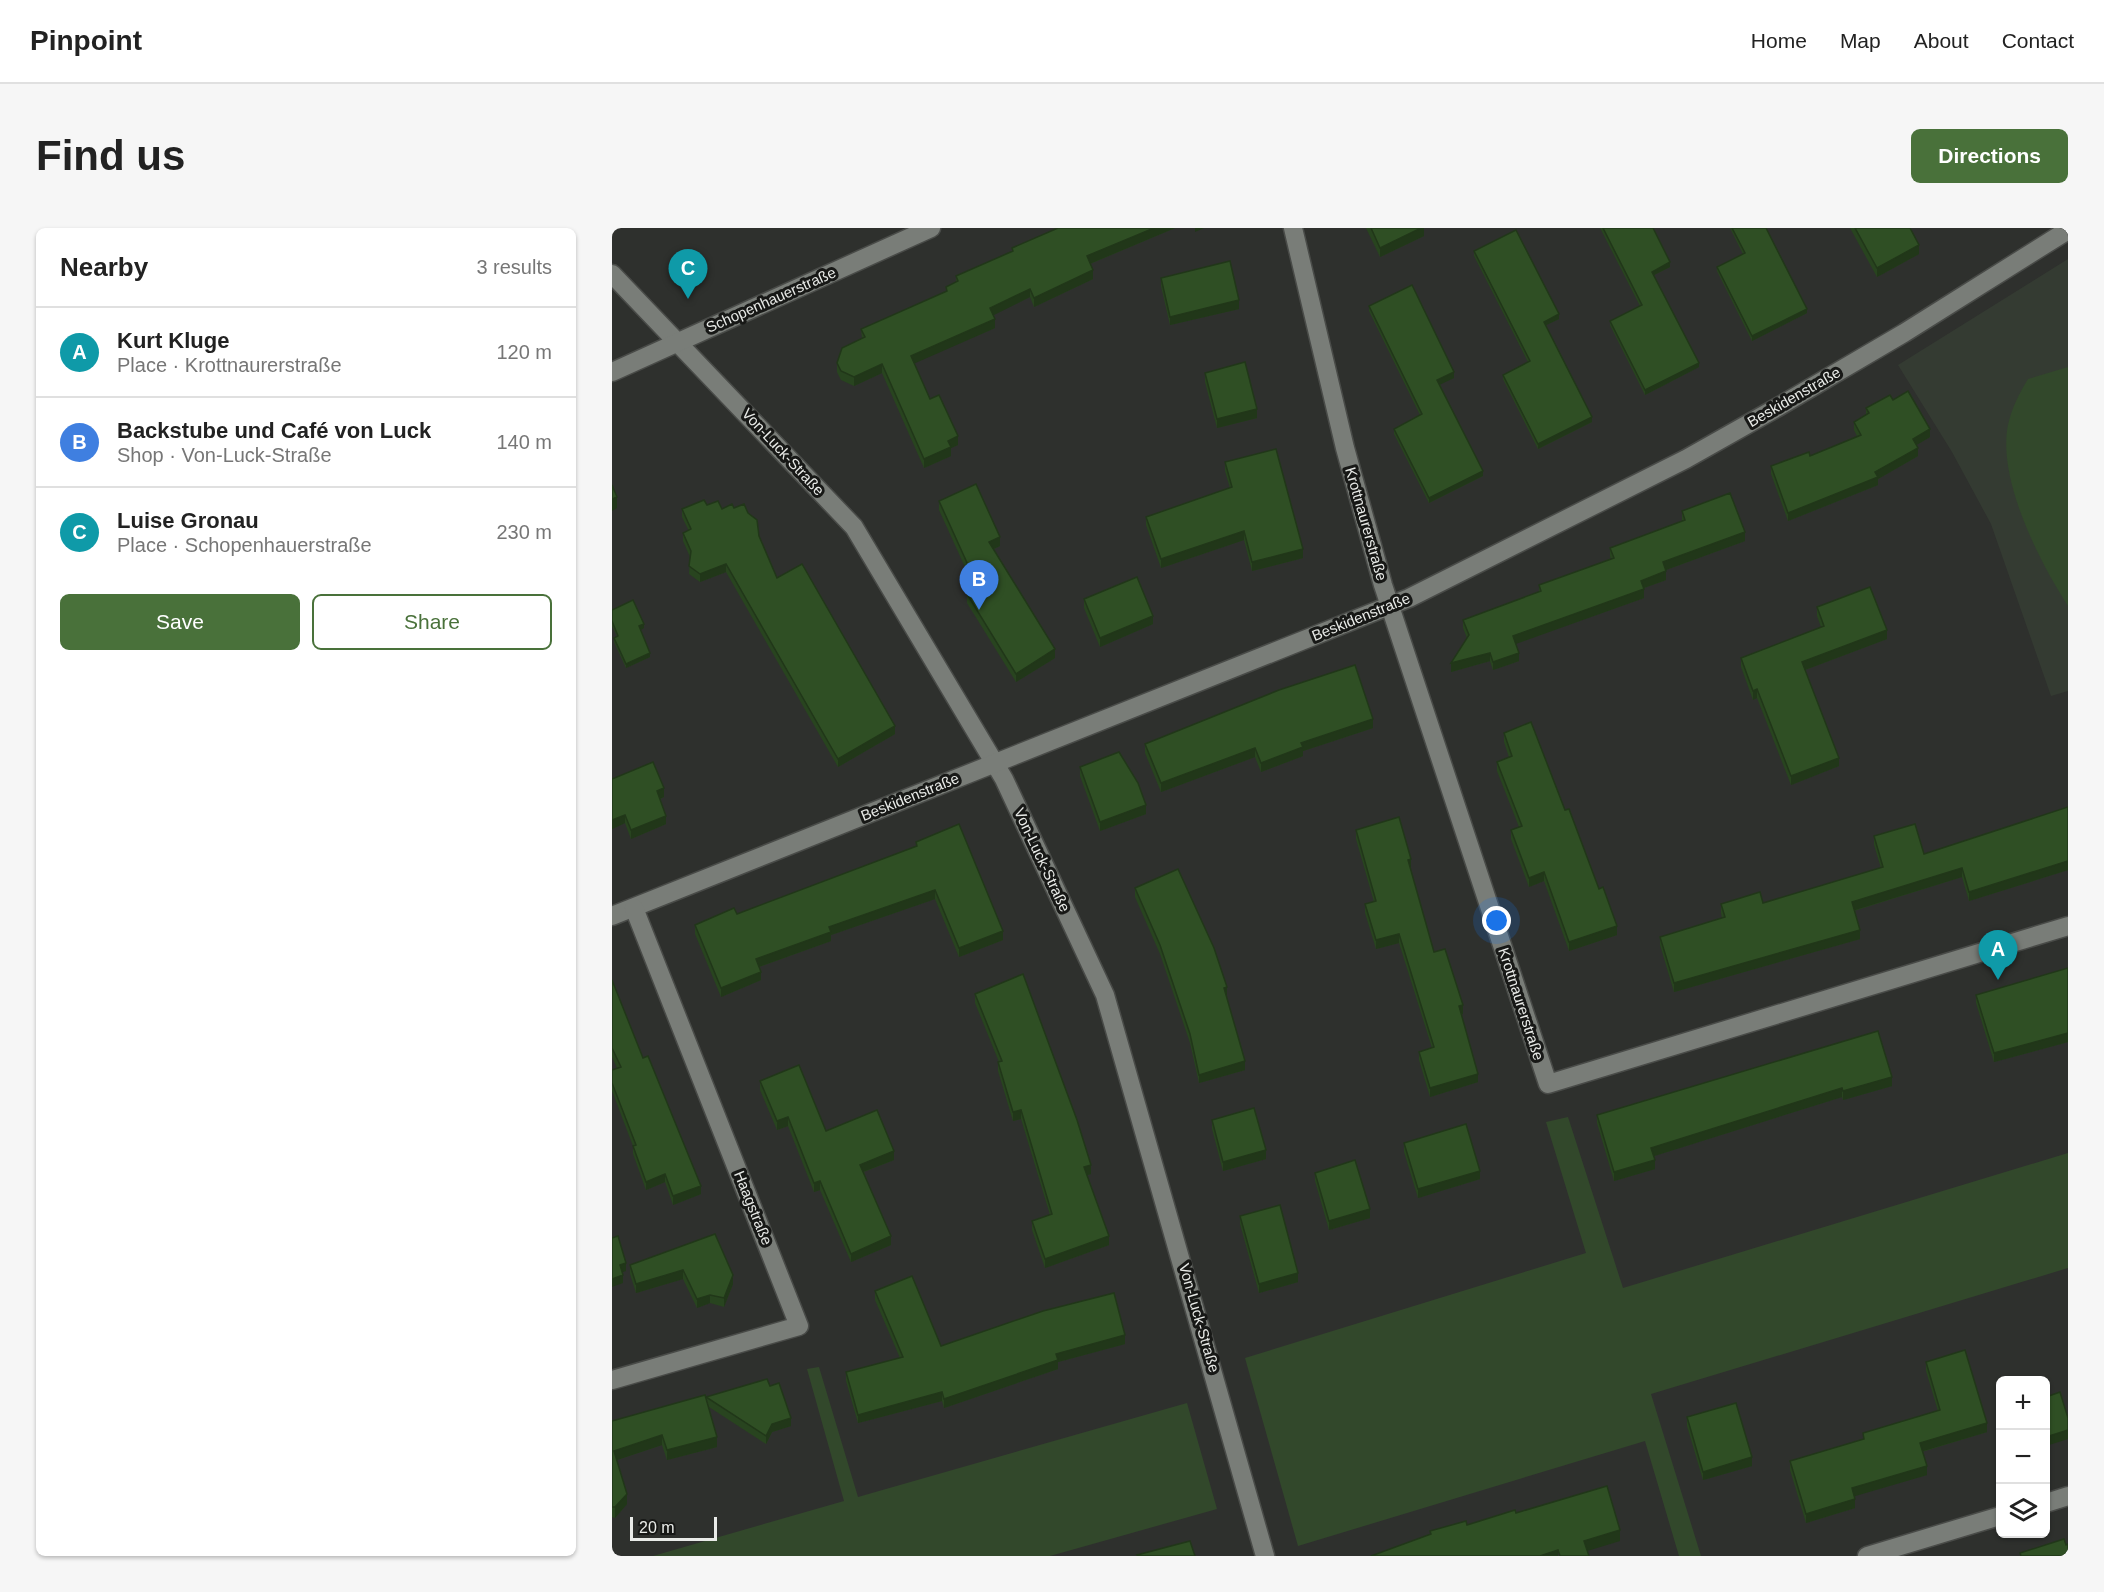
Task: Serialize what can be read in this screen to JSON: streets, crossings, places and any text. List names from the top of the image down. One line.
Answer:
{"streets":{"street":["Schopenhauerstraße","Beskidenstraße","Von-Luck-Straße","Krottnaurerstraße","Haagstraße"]},"crossings":[["Schopenhauerstraße","Von-Luck-Straße"],["Beskidenstraße","Von-Luck-Straße"],["Beskidenstraße","Krottnaurerstraße"],["Beskidenstraße","Haagstraße"]],"scale_bar":"20 m","page":{"header":"Pinpoint","nav":["Home","Map","About","Contact"],"buttons":["Directions",["Save","Share"]],"title":"Find us","heading":["Nearby","3 results"],"pins":["C","B","A"],"list":[{"mark":"A","name":"Kurt Kluge","note":"Place · Krottnaurerstraße","value":"120 m"},{"mark":"B","name":"Backstube und Café von Luck","note":"Shop · Von-Luck-Straße","value":"140 m"},{"mark":"C","name":"Luise Gronau","note":"Place · Schopenhauerstraße","value":"230 m"}],"map_buttons":["+","−"],"scale":"20 m"}}
